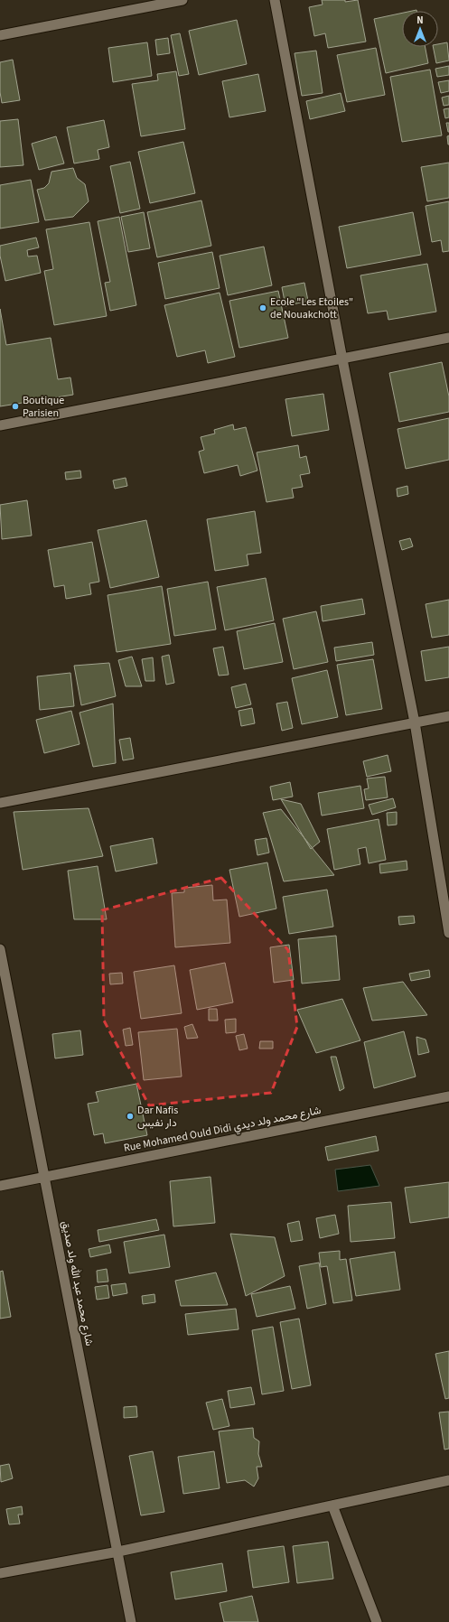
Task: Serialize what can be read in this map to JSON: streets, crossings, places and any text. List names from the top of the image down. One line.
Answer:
{"streets":{"street":["Rue Mohamed Ould Didi شارع محمد ولد ديدي","شارع محمد عبد الله ولد صديق"]},"crossings":[["Rue Mohamed Ould Didi شارع محمد ولد ديدي","شارع محمد عبد الله ولد صديق"]],"places":["Ecole \"Les Etoiles\" de Nouakchott","Boutique Parisien","Dar Nafis دار نفيس"],"north":"top"}
